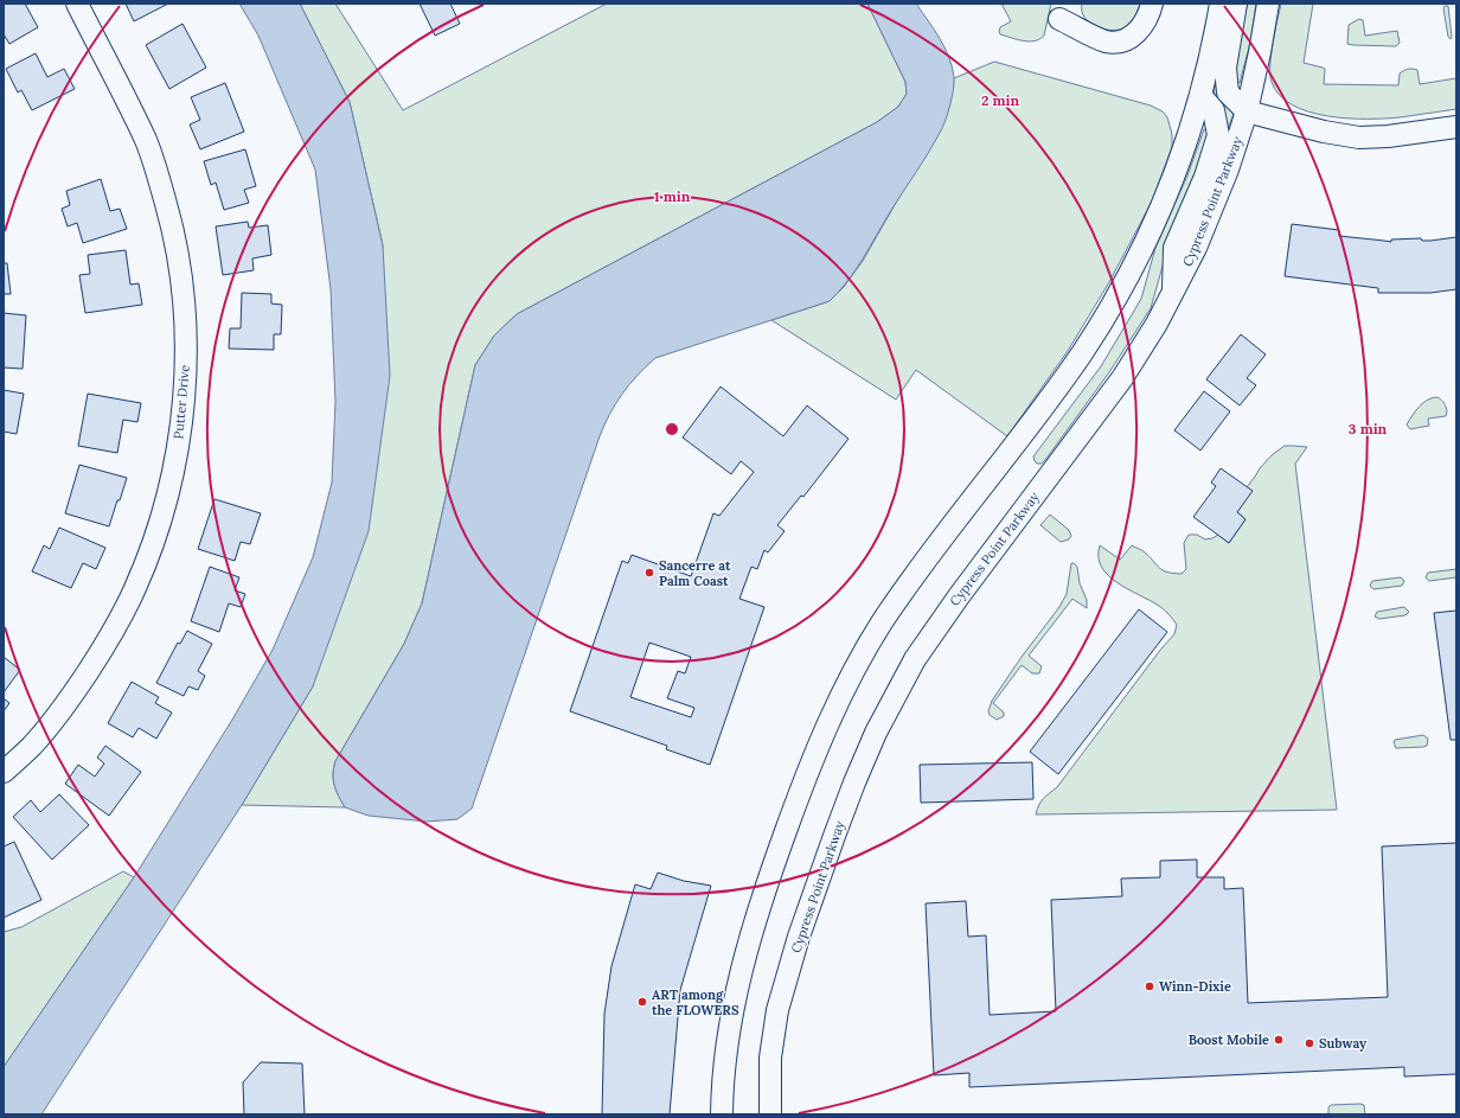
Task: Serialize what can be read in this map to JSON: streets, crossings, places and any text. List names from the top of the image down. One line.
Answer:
{"streets":{"street":["Cypress Point Parkway","Putter Drive"]},"places":["Sancerre at Palm Coast","Winn-Dixie","ART among the FLOWERS","Boost Mobile","Subway"],"rings":["2 min","1 min","3 min"]}
